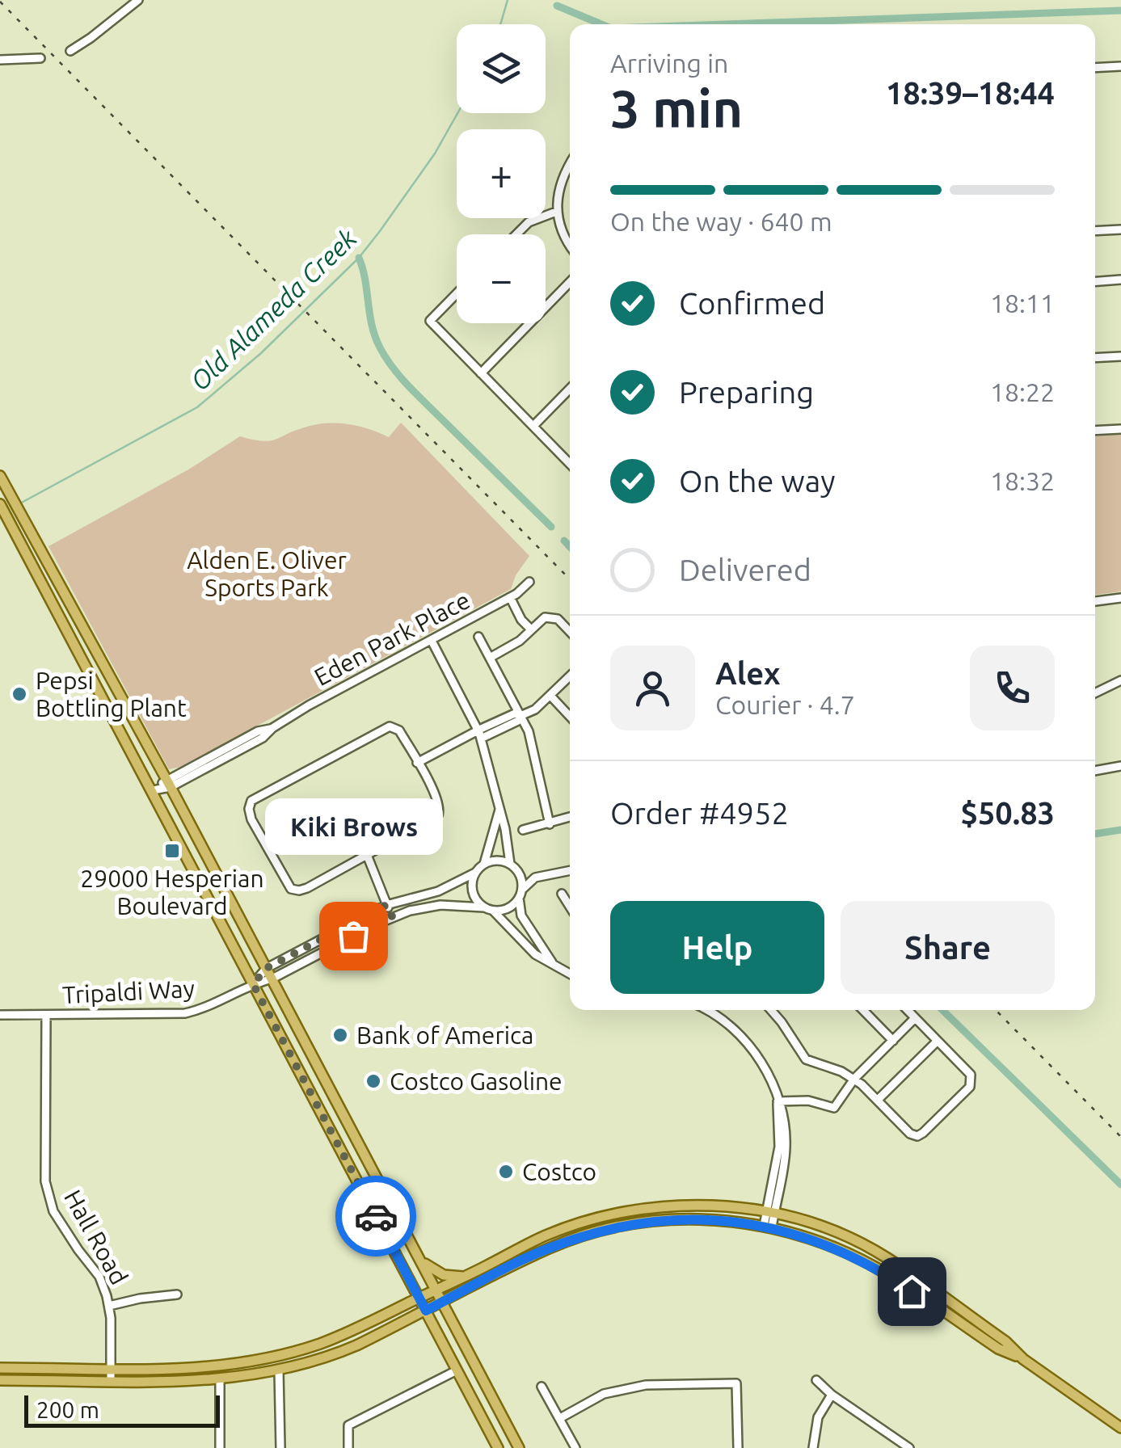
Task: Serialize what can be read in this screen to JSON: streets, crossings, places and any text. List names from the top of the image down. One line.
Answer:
{"streets":{"street":["Eden Park Place","Tripaldi Way","Hall Road"]},"crossings":[["Tripaldi Way","Hall Road"]],"water":["Old Alameda Creek"],"parks":["Alden E. Oliver Sports Park"],"places":{"other":["Pepsi Bottling Plant","Kiki Brows","Bank of America","Costco Gasoline","Costco"],"transit":["29000 Hesperian Boulevard"]},"scale_bar":"200 m","page":{"map_buttons":["+","−"],"heading":["3 min","Arriving in","18:39–18:44"],"panel":["Alex","Courier · 4.7","Order #4952","$50.83"],"bar":"On the way · 640 m","list":[["Confirmed","18:11"],["Preparing","18:22"],["On the way","18:32"],"Delivered"],"bubble":"Kiki Brows","buttons":["Help","Share"],"scale":"200 m"}}
